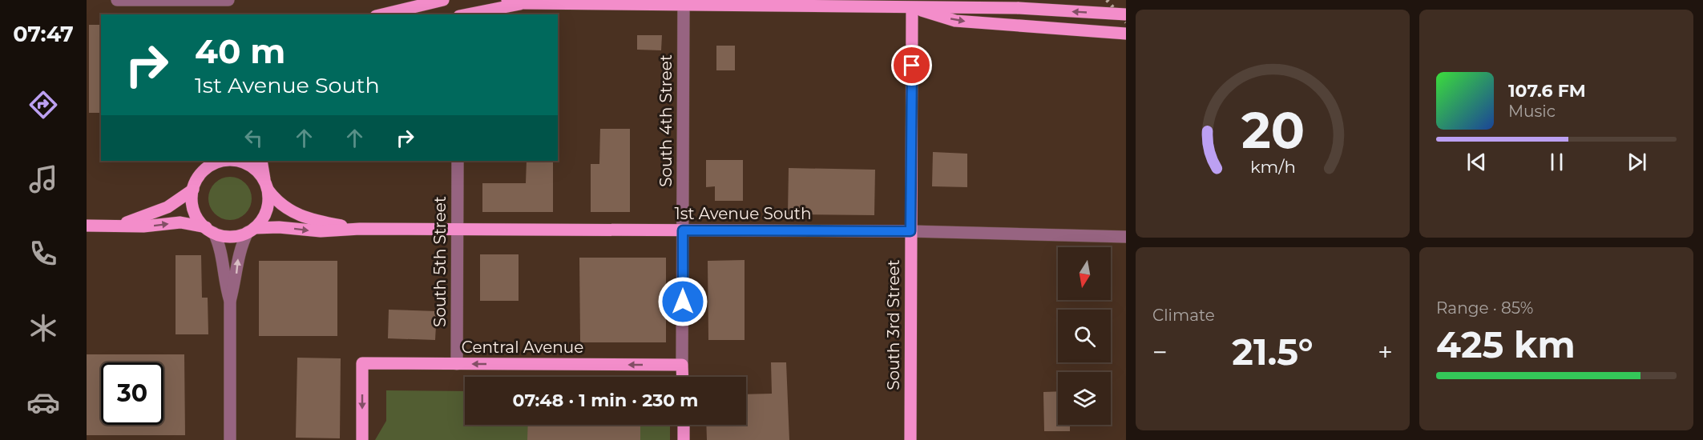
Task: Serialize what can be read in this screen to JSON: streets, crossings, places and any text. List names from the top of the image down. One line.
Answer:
{"streets":{"main road":["South 4th Street","1st Avenue South","South 3rd Street","Central Avenue"],"street":["South 5th Street"]},"crossings":[["South 4th Street","1st Avenue South"],["South 4th Street","Central Avenue"],["1st Avenue South","South 5th Street"],["1st Avenue South","South 3rd Street"],["South 5th Street","Central Avenue"]],"one_way":["Central Avenue"],"north":"bottom","page":{"tabs":"07:47","turn":["40 m","1st Avenue South"],"song":["107.6 FM","Music"],"tile":["Climate",["Range · 85%","425 km"]],"heat":["−","21.5°","+"],"limit":"30","trip":"07:48 · 1 min · 230 m","gauge":["20","km/h"]}}
